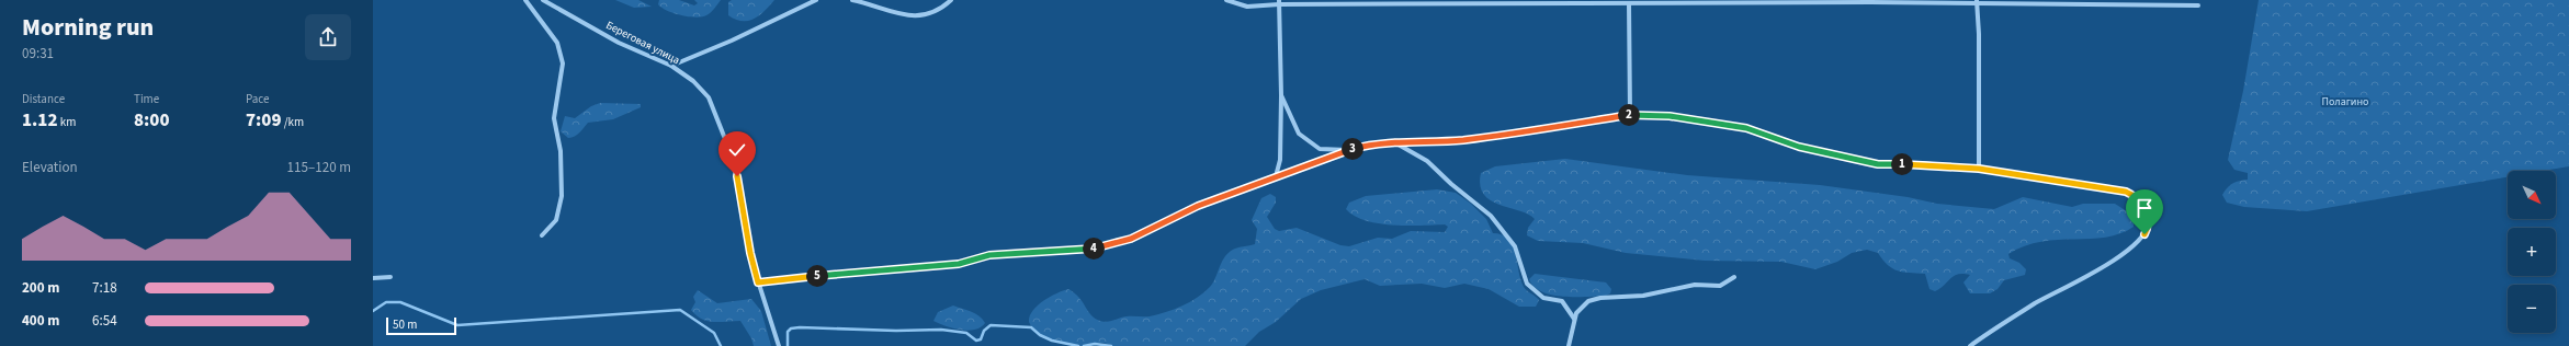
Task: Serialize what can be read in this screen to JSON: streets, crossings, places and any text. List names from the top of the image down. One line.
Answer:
{"streets":{"street":["Береговая улица"]},"parks":["Полагино"],"scale_bar":"50 m","north":"bottom right","page":{"heading":["Morning run","09:31"],"stats":[["Distance","1.12 km"],["Time","8:00"],["Pace","7:09 /km"]],"pins":["2","3","1","4","5"],"chart":["Elevation","115–120 m"],"map_buttons":["+","−"],"list":[{"name":"200 m","note":"7:18"},{"name":"400 m","note":"6:54"}],"scale":"50 m"}}
